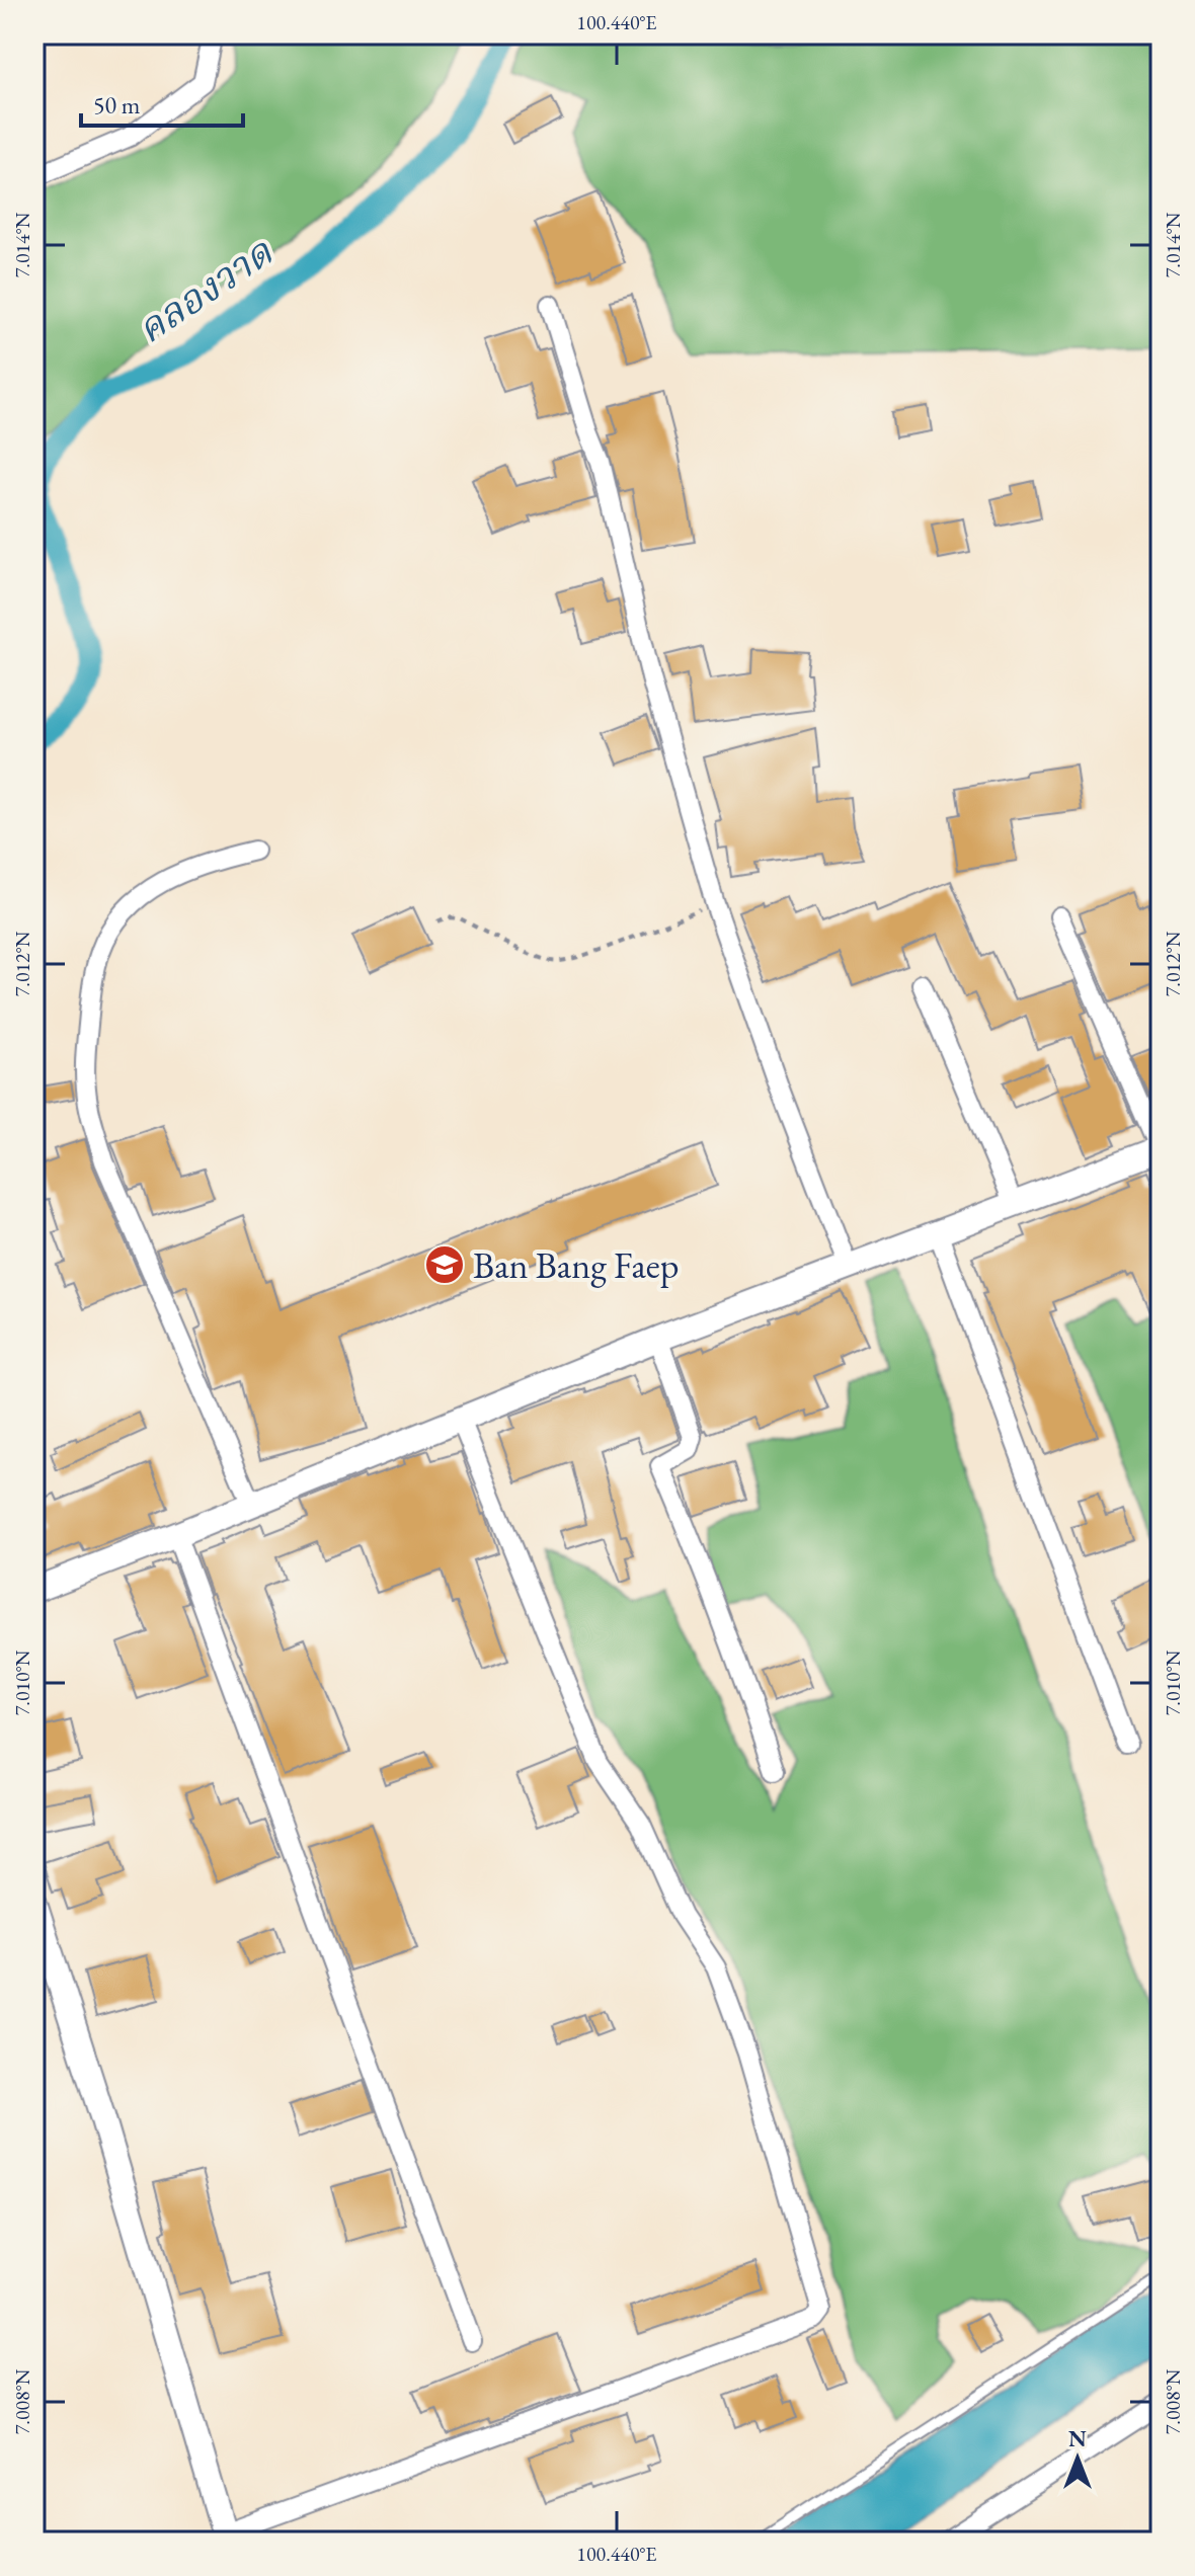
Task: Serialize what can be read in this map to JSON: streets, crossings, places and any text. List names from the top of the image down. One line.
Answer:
{"water":["คลองวาด"],"places":{"school or university":["Ban Bang Faep"]},"scale_bar":"50 m","north":"top","coordinates":["100.440°E","7.014°N","7.012°N","7.010°N","7.008°N"]}
